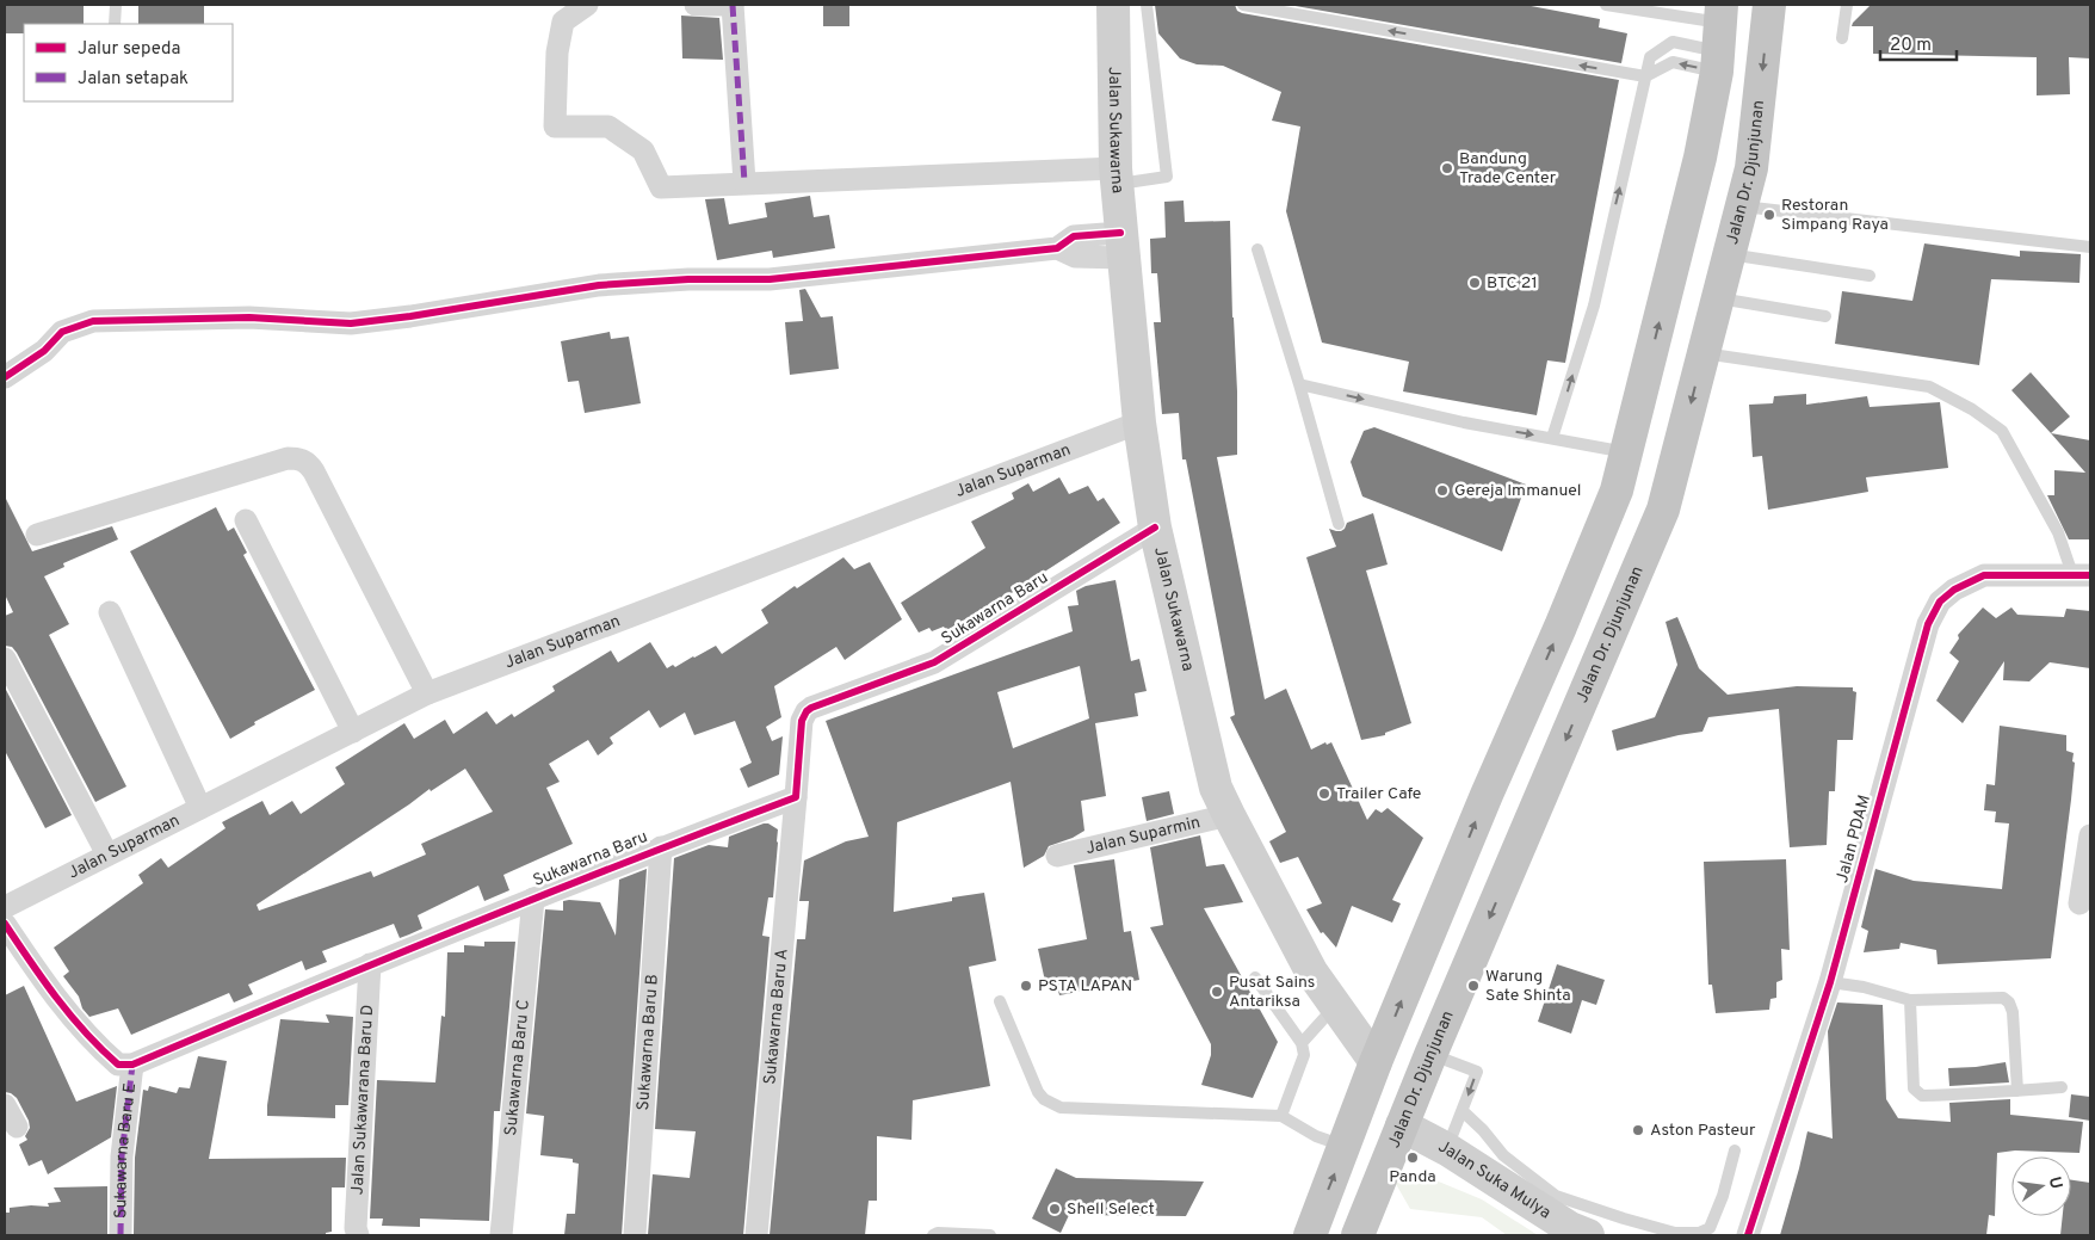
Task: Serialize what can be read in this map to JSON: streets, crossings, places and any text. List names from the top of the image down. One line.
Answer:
{"streets":{"highway":["Jalan Dr. Djunjunan"],"street":["Jalan Sukawarna","Jalan Suparman","Sukawarna Baru","Jalan Suparmin","Jalan PDAM","Sukawarna Baru A","Sukawarna Baru B","Sukawarna Baru C","Jalan Sukawarana Baru D","Sukawarna Baru E","Jalan Suka Mulya"]},"crossings":[["Jalan Sukawarna","Jalan Suparman"],["Jalan Sukawarna","Sukawarna Baru"],["Jalan Sukawarna","Jalan Suparmin"],["Jalan Dr. Djunjunan","Jalan Suka Mulya"],["Sukawarna Baru","Sukawarna Baru A"],["Sukawarna Baru","Sukawarna Baru B"],["Sukawarna Baru","Sukawarna Baru C"],["Sukawarna Baru","Jalan Sukawarana Baru D"],["Sukawarna Baru","Sukawarna Baru E"]],"places":["Bandung Trade Center","Restoran Simpang Raya","BTC 21","Gereja Immanuel","Trailer Cafe","PSTA LAPAN","Warung Sate Shinta","Pusat Sains Antariksa","Aston Pasteur","Panda","Shell Select"],"legend":["Jalur sepeda","Jalan setapak"],"scale_bar":"20 m","north":"right"}
